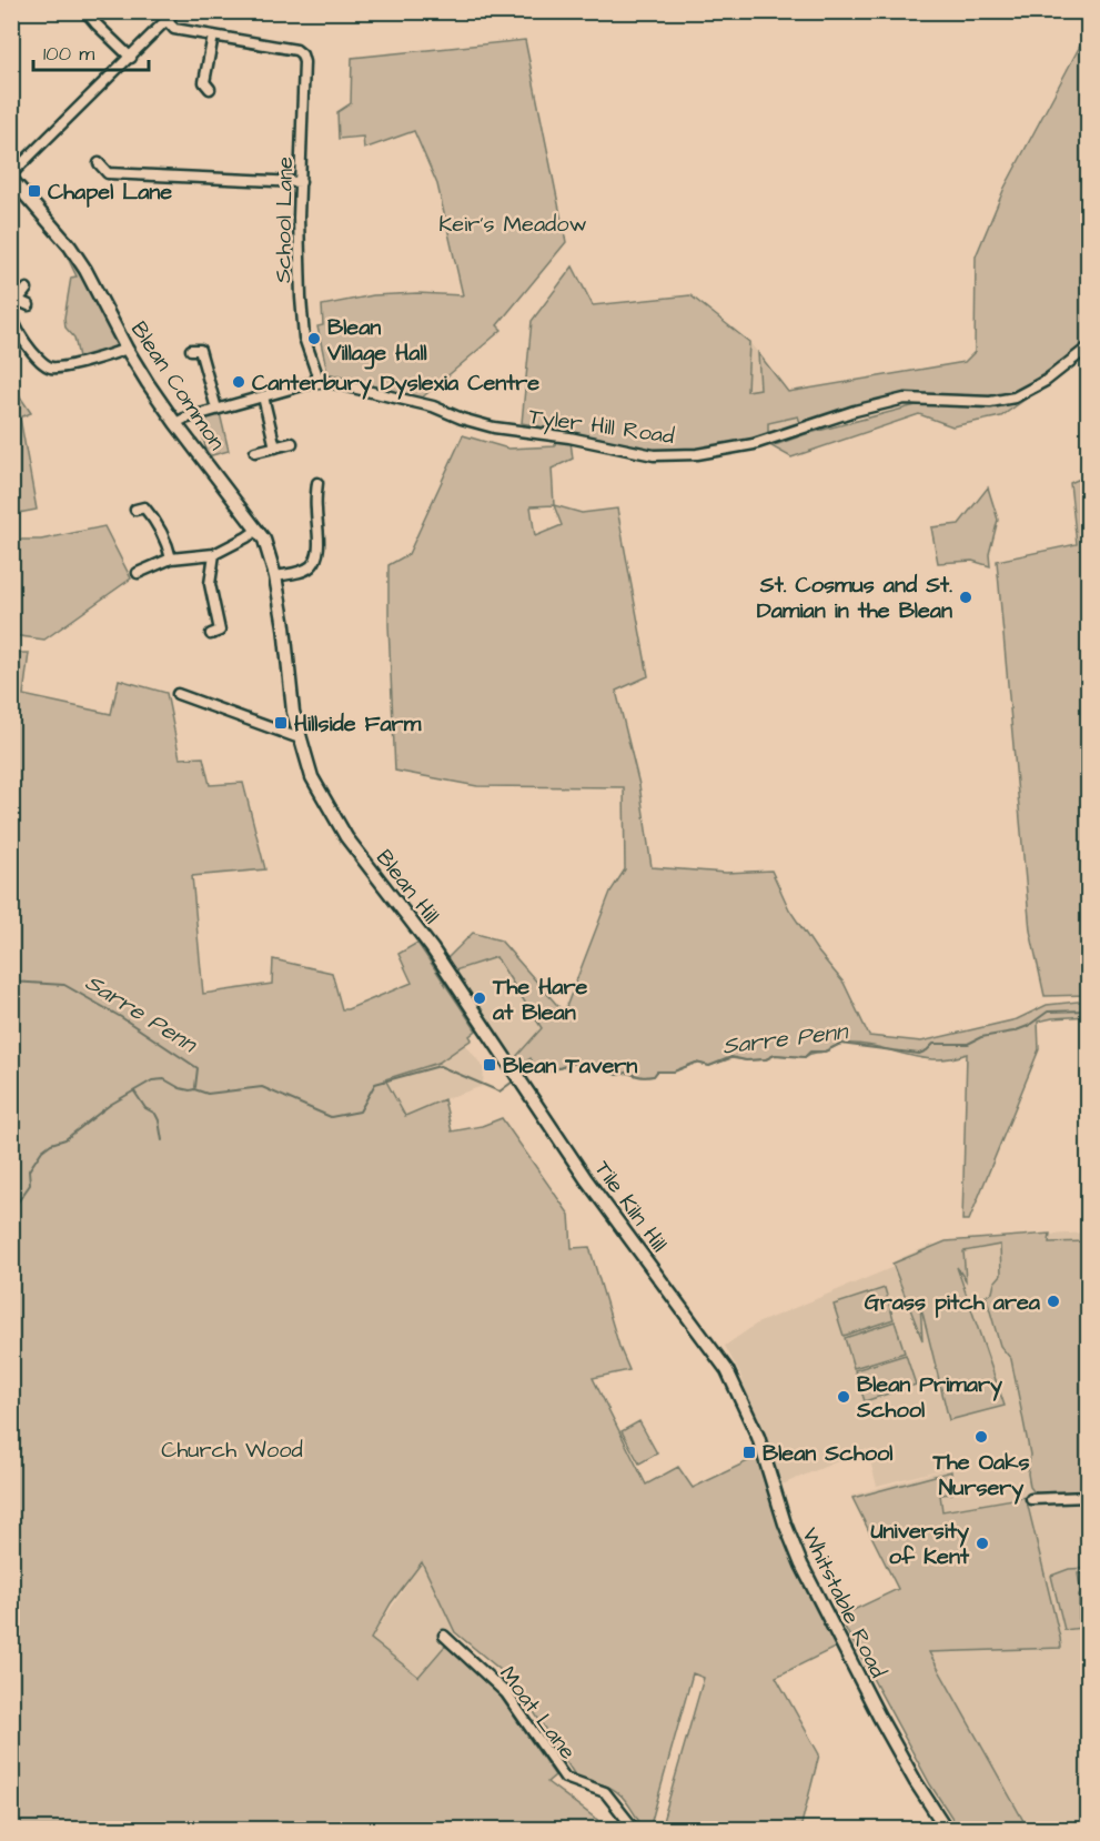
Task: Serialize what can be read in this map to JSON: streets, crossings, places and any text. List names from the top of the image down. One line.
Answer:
{"streets":{"main road":["Blean Common","Blean Hill","Tile Kiln Hill","Whitstable Road"],"street":["School Lane","Tyler Hill Road","Moat Lane"]},"crossings":[["School Lane","Tyler Hill Road"],["Blean Common","Tyler Hill Road"],["Blean Common","Blean Hill"],["Blean Hill","Tile Kiln Hill"],["Tile Kiln Hill","Whitstable Road"]],"water":["Sarre Penn"],"parks":["Keir's Meadow","Church Wood"],"places":{"transit":["Chapel Lane","Hillside Farm","Blean Tavern","Blean School"],"other":["Blean Village Hall","Canterbury Dyslexia Centre","St. Cosmus and St. Damian in the Blean","The Hare at Blean","Grass pitch area","Blean Primary School","The Oaks Nursery","University of Kent"]},"scale_bar":"100 m"}
